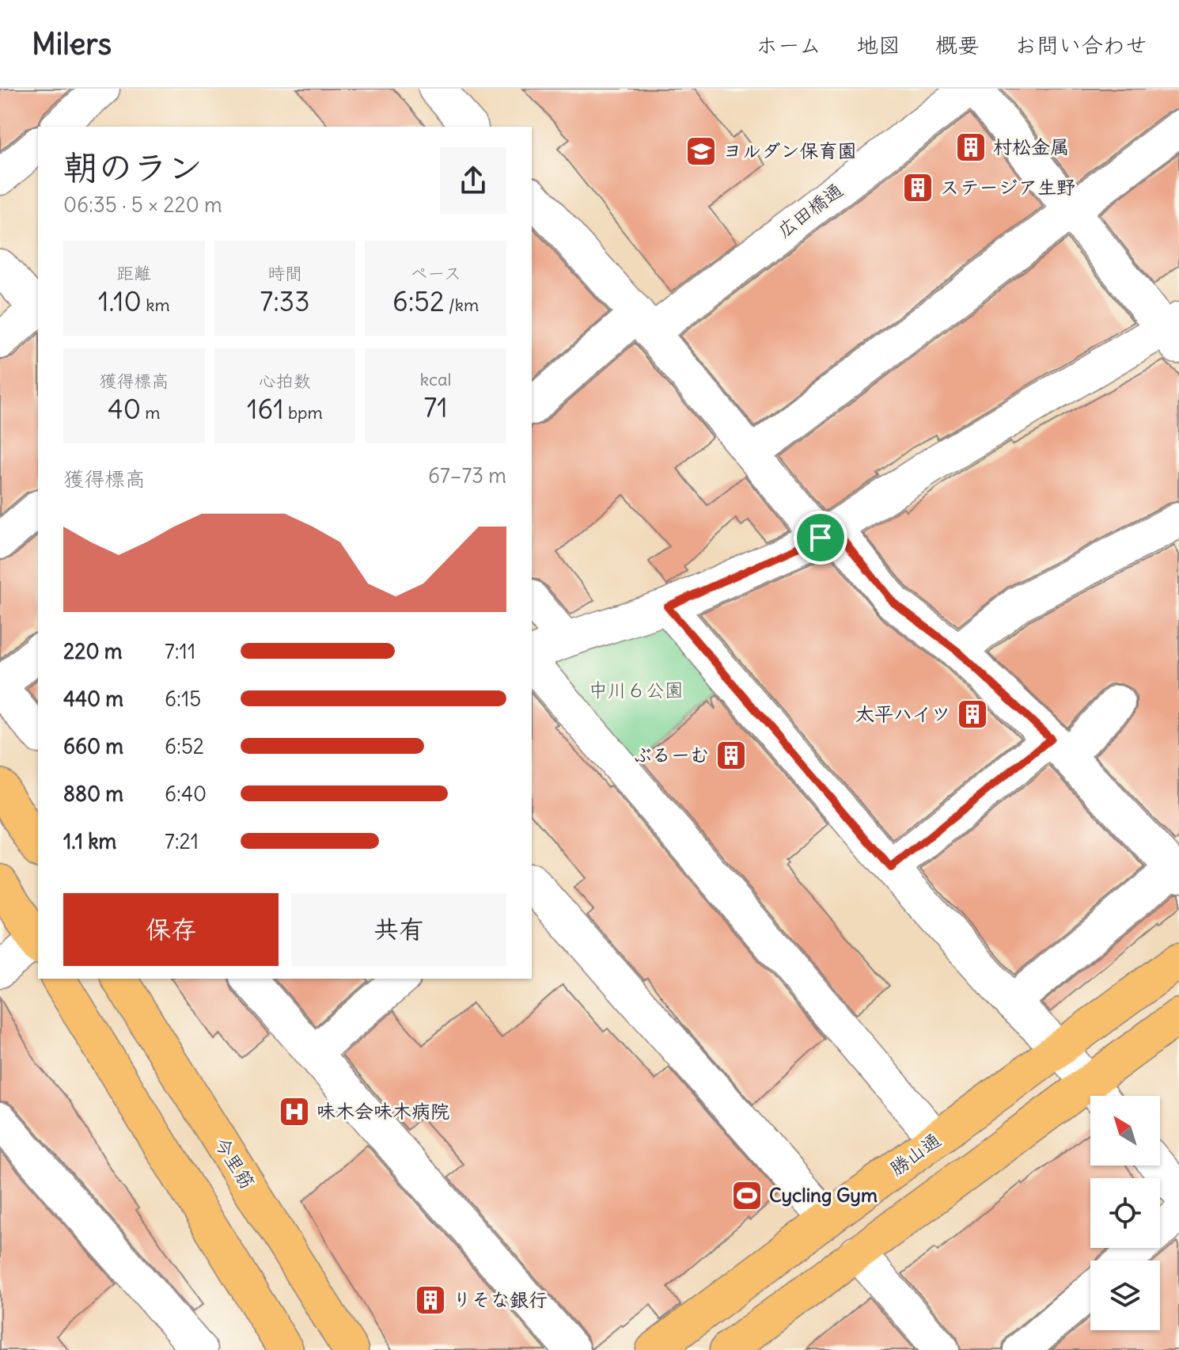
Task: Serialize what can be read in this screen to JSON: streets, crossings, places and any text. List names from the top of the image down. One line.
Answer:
{"streets":{"main road":["勝山通","今里筋"],"street":["広田橋通"]},"parks":["中川６公園"],"places":{"building":["村松金属","ステージア生野","太平ハイツ","ぶるーむ","りそな銀行"],"school or university":["ヨルダン保育園"],"hospital":["味木会味木病院"],"sports":["Cycling Gym"]},"north":"top left","page":{"header":"Milers","nav":["ホーム","地図","概要","お問い合わせ"],"heading":["朝のラン","06:35 · 5 × 220 m"],"stats":[["距離","1.10 km"],["時間","7:33"],["ペース","6:52 /km"],["獲得標高","40 m"],["心拍数","161 bpm"],["kcal","71"]],"chart":["獲得標高","67–73 m"],"list":[{"name":"220 m","note":"7:11"},{"name":"440 m","note":"6:15"},{"name":"660 m","note":"6:52"},{"name":"880 m","note":"6:40"},{"name":"1.1 km","note":"7:21"}],"buttons":["保存","共有"]}}
